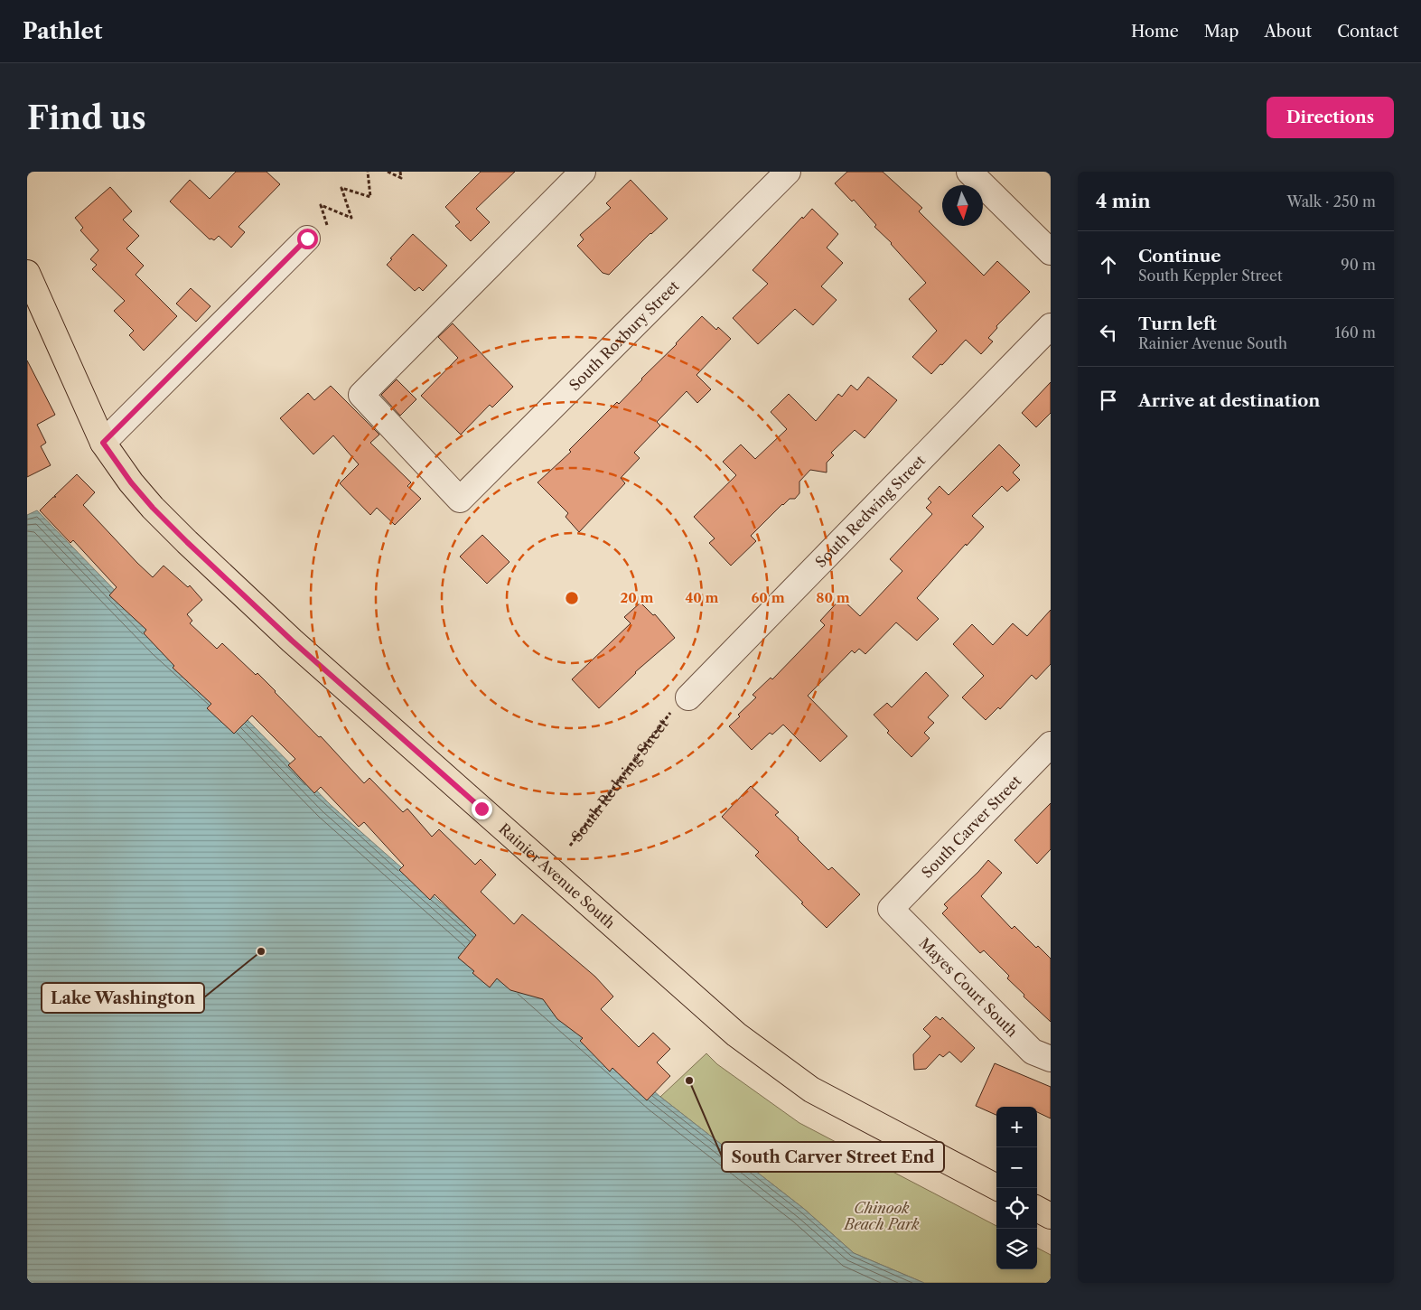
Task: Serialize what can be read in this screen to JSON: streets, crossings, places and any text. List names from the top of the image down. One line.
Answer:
{"streets":{"main road":["Rainier Avenue South"],"street":["South Roxbury Street","South Redwing Street","South Carver Street","Mayes Court South"]},"crossings":[["South Carver Street","Mayes Court South"]],"parks":["Chinook Beach Park"],"places":["Lake Washington","South Carver Street End"],"north":"bottom","page":{"header":"Pathlet","nav":["Home","Map","About","Contact"],"buttons":"Directions","title":"Find us","heading":["4 min","Walk · 250 m"],"list":[["Continue","South Keppler Street","90 m"],["Turn left","Rainier Avenue South","160 m"],"Arrive at destination"],"map_buttons":["+","−"]},"rings":["20 m","40 m","60 m","80 m"]}
